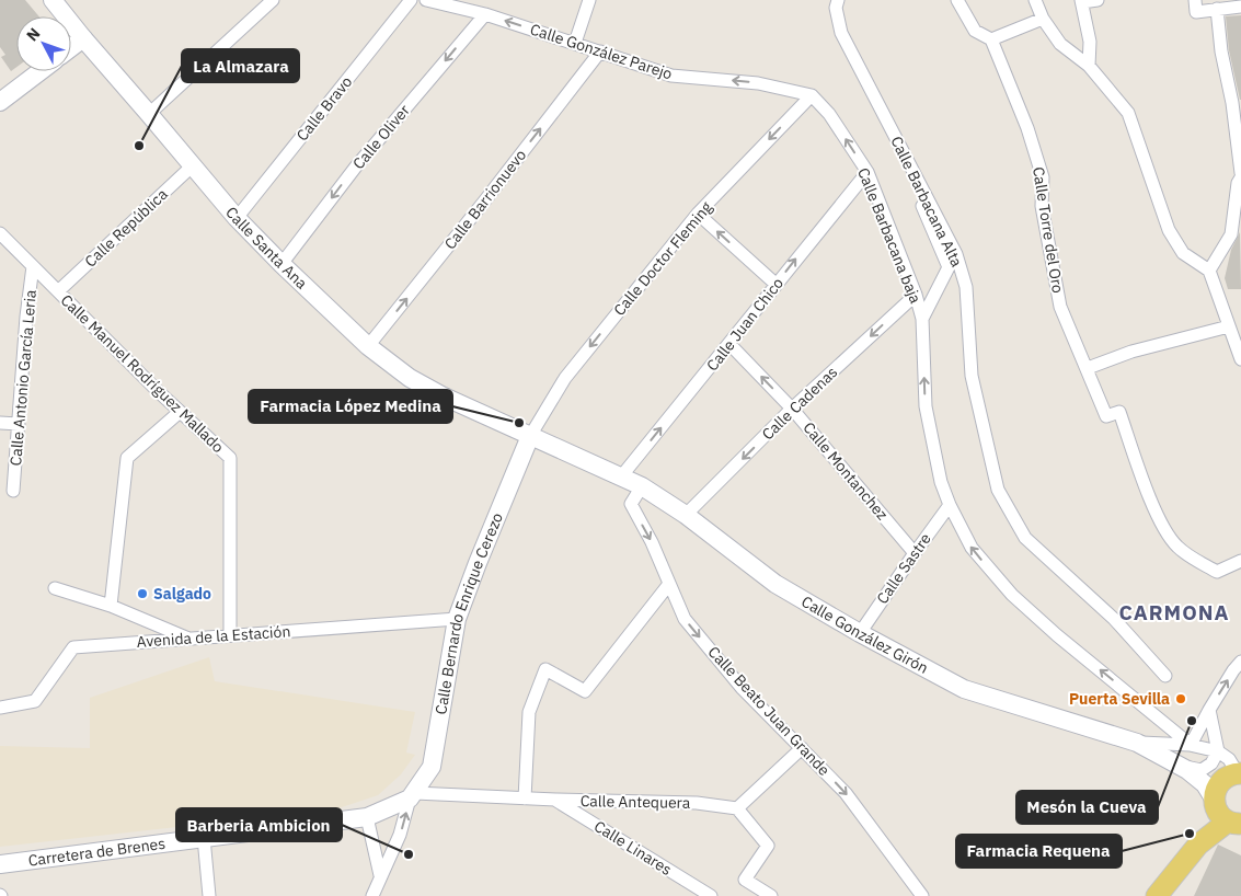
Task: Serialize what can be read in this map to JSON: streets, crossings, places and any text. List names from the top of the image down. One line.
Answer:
{"streets":{"street":["Calle González Parejo","Calle Bravo","Calle Oliver","Calle Barrionuevo","Calle Barbacana Alta","Calle República","Calle Torre del Oro","Calle Barbacana baja","Calle Santa Ana","Calle Doctor Fleming","Calle Juan Chico","Calle Manuel Rodríguez Mallado","Calle Antonio García Leria","Calle Cadenas","Calle Montanchez","Calle Sastre","Calle Bernardo Enrique Cerezo","Calle González Girón","Avenida de la Estación","Calle Beato Juan Grande","Calle Antequera","Calle Linares","Carretera de Brenes"]},"crossings":[["Calle González Parejo","Calle Oliver"],["Calle González Parejo","Calle Barrionuevo"],["Calle González Parejo","Calle Barbacana baja"],["Calle González Parejo","Calle Doctor Fleming"],["Calle Bravo","Calle Santa Ana"],["Calle Oliver","Calle Santa Ana"],["Calle Barrionuevo","Calle Santa Ana"],["Calle Barbacana Alta","Calle Barbacana baja"],["Calle República","Calle Santa Ana"],["Calle República","Calle Manuel Rodríguez Mallado"],["Calle Barbacana baja","Calle Doctor Fleming"],["Calle Barbacana baja","Calle Juan Chico"],["Calle Barbacana baja","Calle Cadenas"],["Calle Barbacana baja","Calle Sastre"],["Calle Santa Ana","Calle Doctor Fleming"],["Calle Santa Ana","Calle Bernardo Enrique Cerezo"],["Calle Santa Ana","Calle González Girón"],["Calle Doctor Fleming","Calle Bernardo Enrique Cerezo"],["Calle Doctor Fleming","Calle González Girón"],["Calle Juan Chico","Calle Montanchez"],["Calle Juan Chico","Calle González Girón"],["Calle Manuel Rodríguez Mallado","Calle Antonio García Leria"],["Calle Manuel Rodríguez Mallado","Avenida de la Estación"],["Calle Cadenas","Calle Montanchez"],["Calle Cadenas","Calle González Girón"],["Calle Montanchez","Calle Sastre"],["Calle Sastre","Calle González Girón"],["Calle Bernardo Enrique Cerezo","Calle González Girón"],["Calle Bernardo Enrique Cerezo","Avenida de la Estación"],["Calle Bernardo Enrique Cerezo","Calle Antequera"],["Calle Bernardo Enrique Cerezo","Carretera de Brenes"],["Calle González Girón","Calle Beato Juan Grande"],["Calle Antequera","Calle Linares"],["Calle Antequera","Carretera de Brenes"]],"one_way":["Calle González Parejo","Calle Oliver","Calle Barrionuevo","Calle Barbacana baja","Calle Doctor Fleming","Calle Juan Chico","Calle Cadenas","Calle Beato Juan Grande"],"districts":["CARMONA"],"places":["La Almazara","Farmacia López Medina","Salgado","Puerta Sevilla","Mesón la Cueva","Farmacia Requena","Barberia Ambicion"],"north":"top left"}
